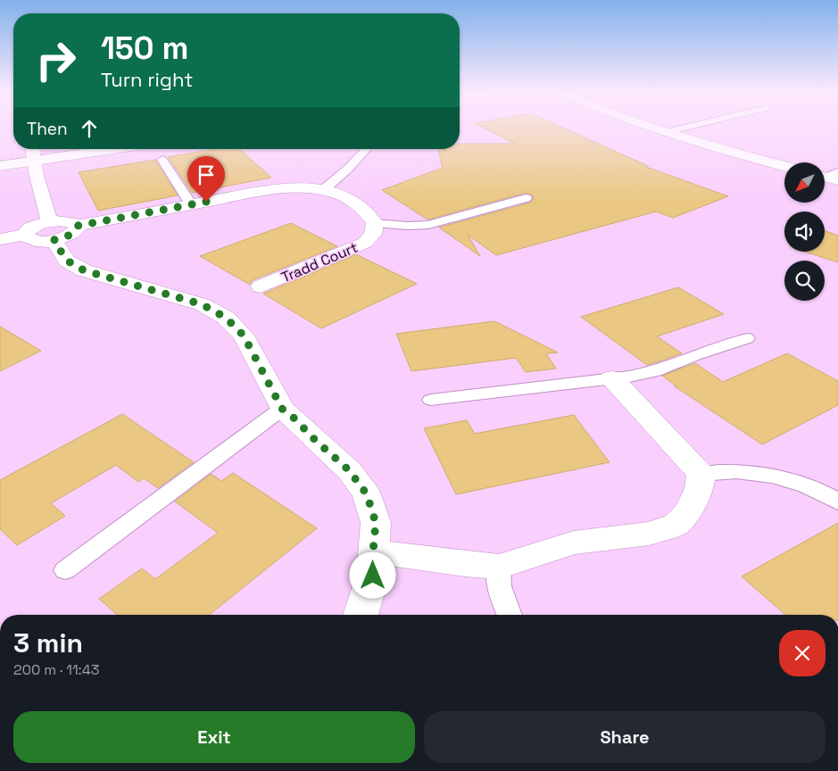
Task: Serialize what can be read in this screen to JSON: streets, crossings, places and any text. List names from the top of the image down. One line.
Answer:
{"streets":{"street":["Tradd Court"]},"north":"bottom left","page":{"turn":["150 m","Turn right"],"then":"Then","heading":["3 min","200 m · 11:43"],"buttons":["Exit","Share"]}}
